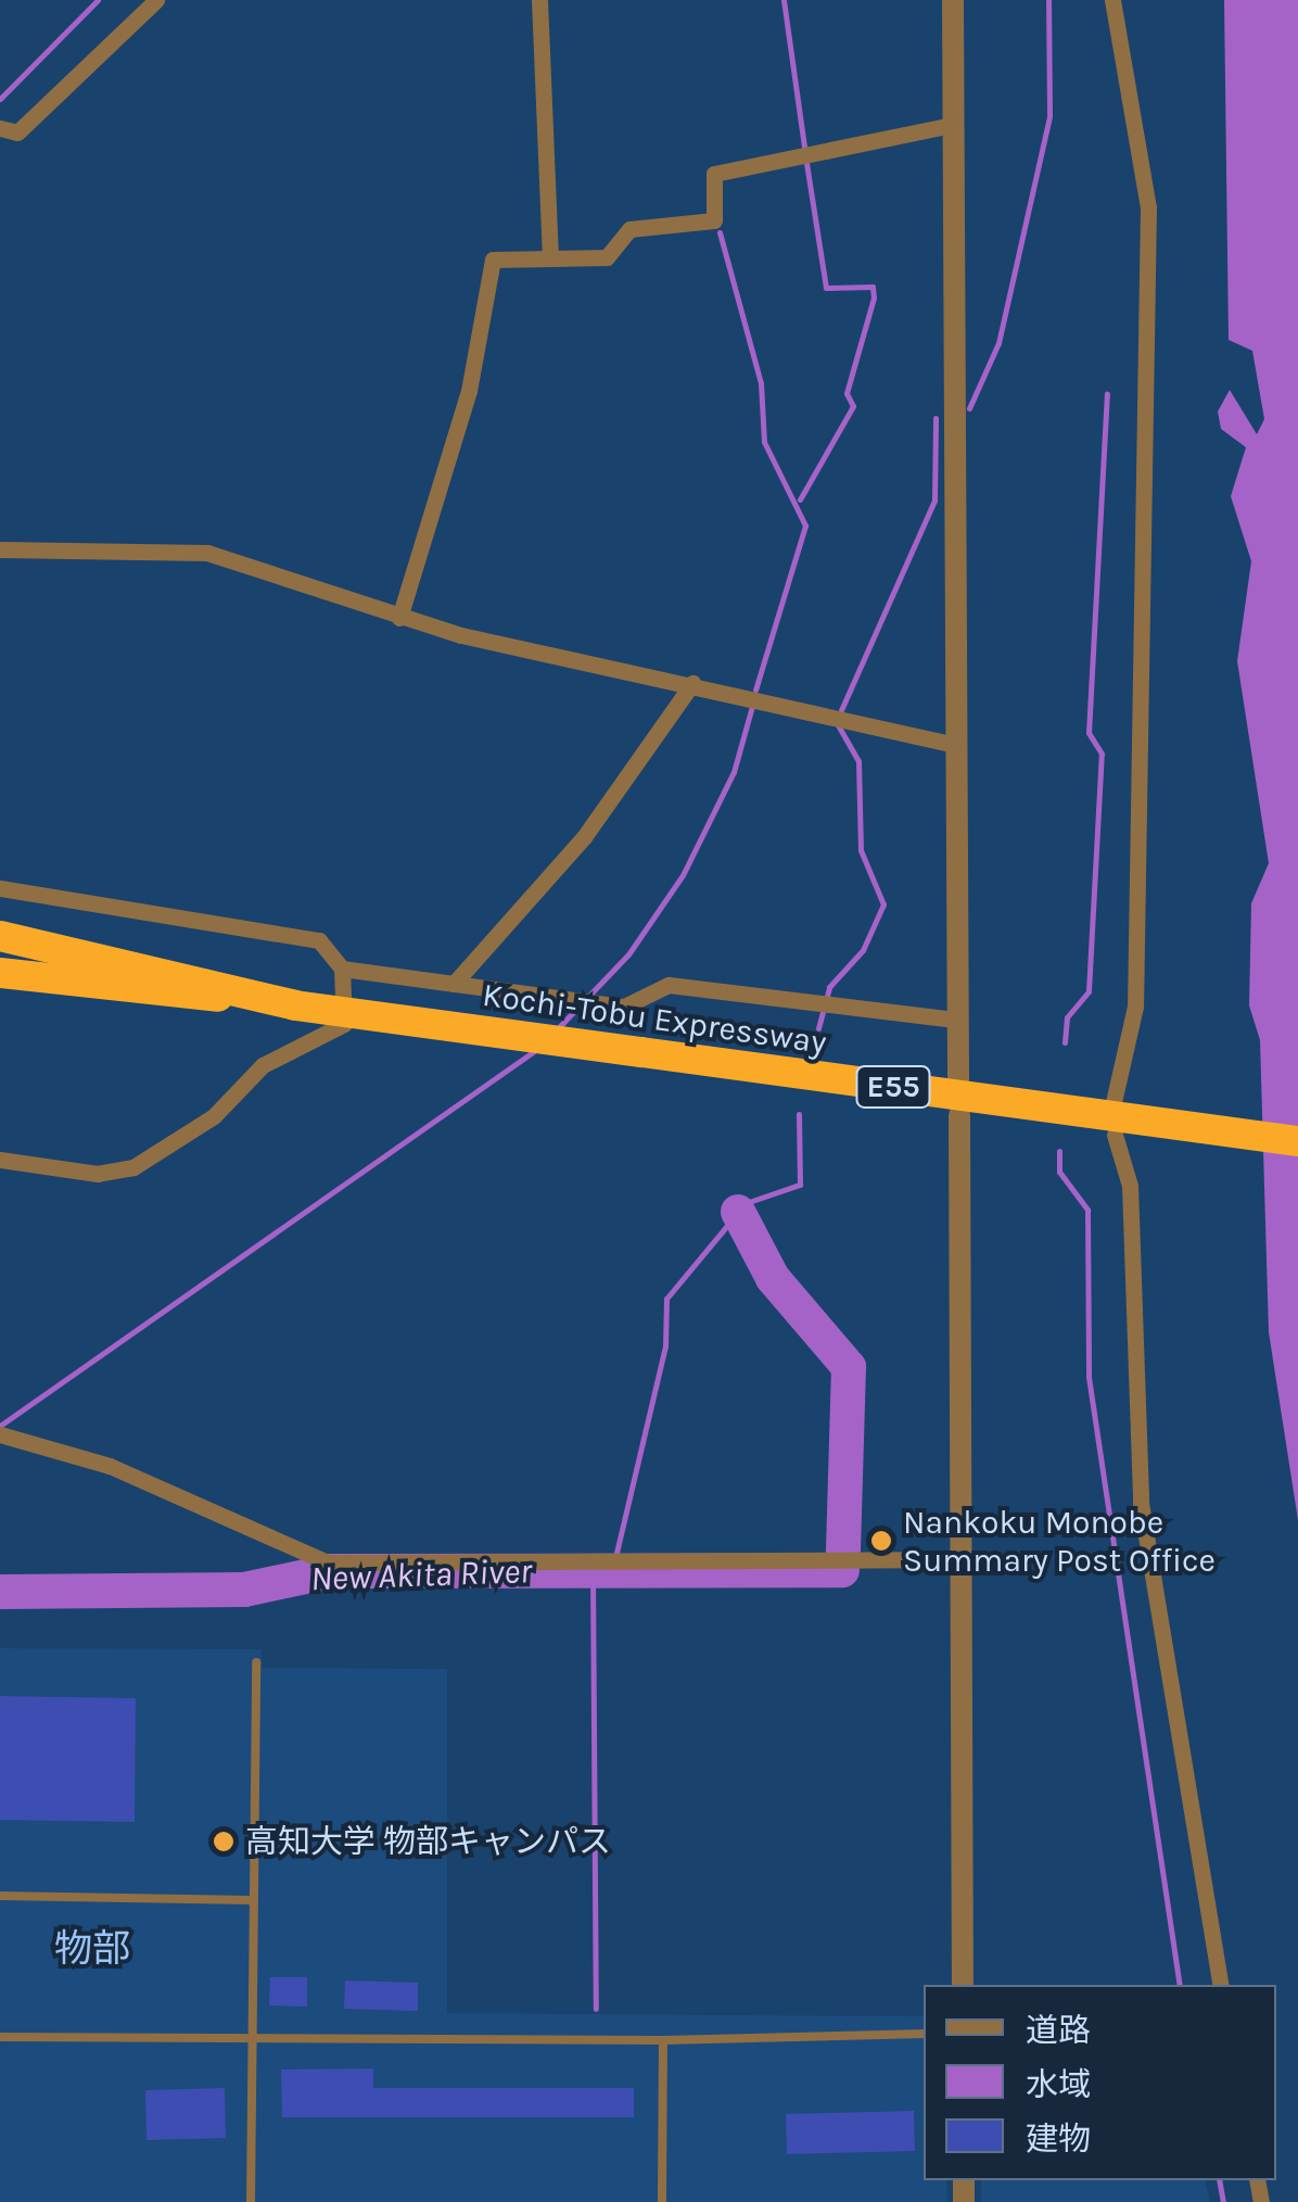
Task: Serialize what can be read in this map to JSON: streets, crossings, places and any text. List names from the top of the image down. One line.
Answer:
{"streets":{"highway":["Kochi-Tobu Expressway","E55"]},"districts":["物部"],"water":["New Akita River"],"places":["Nankoku Monobe Summary Post Office","高知大学 物部キャンパス"],"legend":["道路","水域","建物"]}
